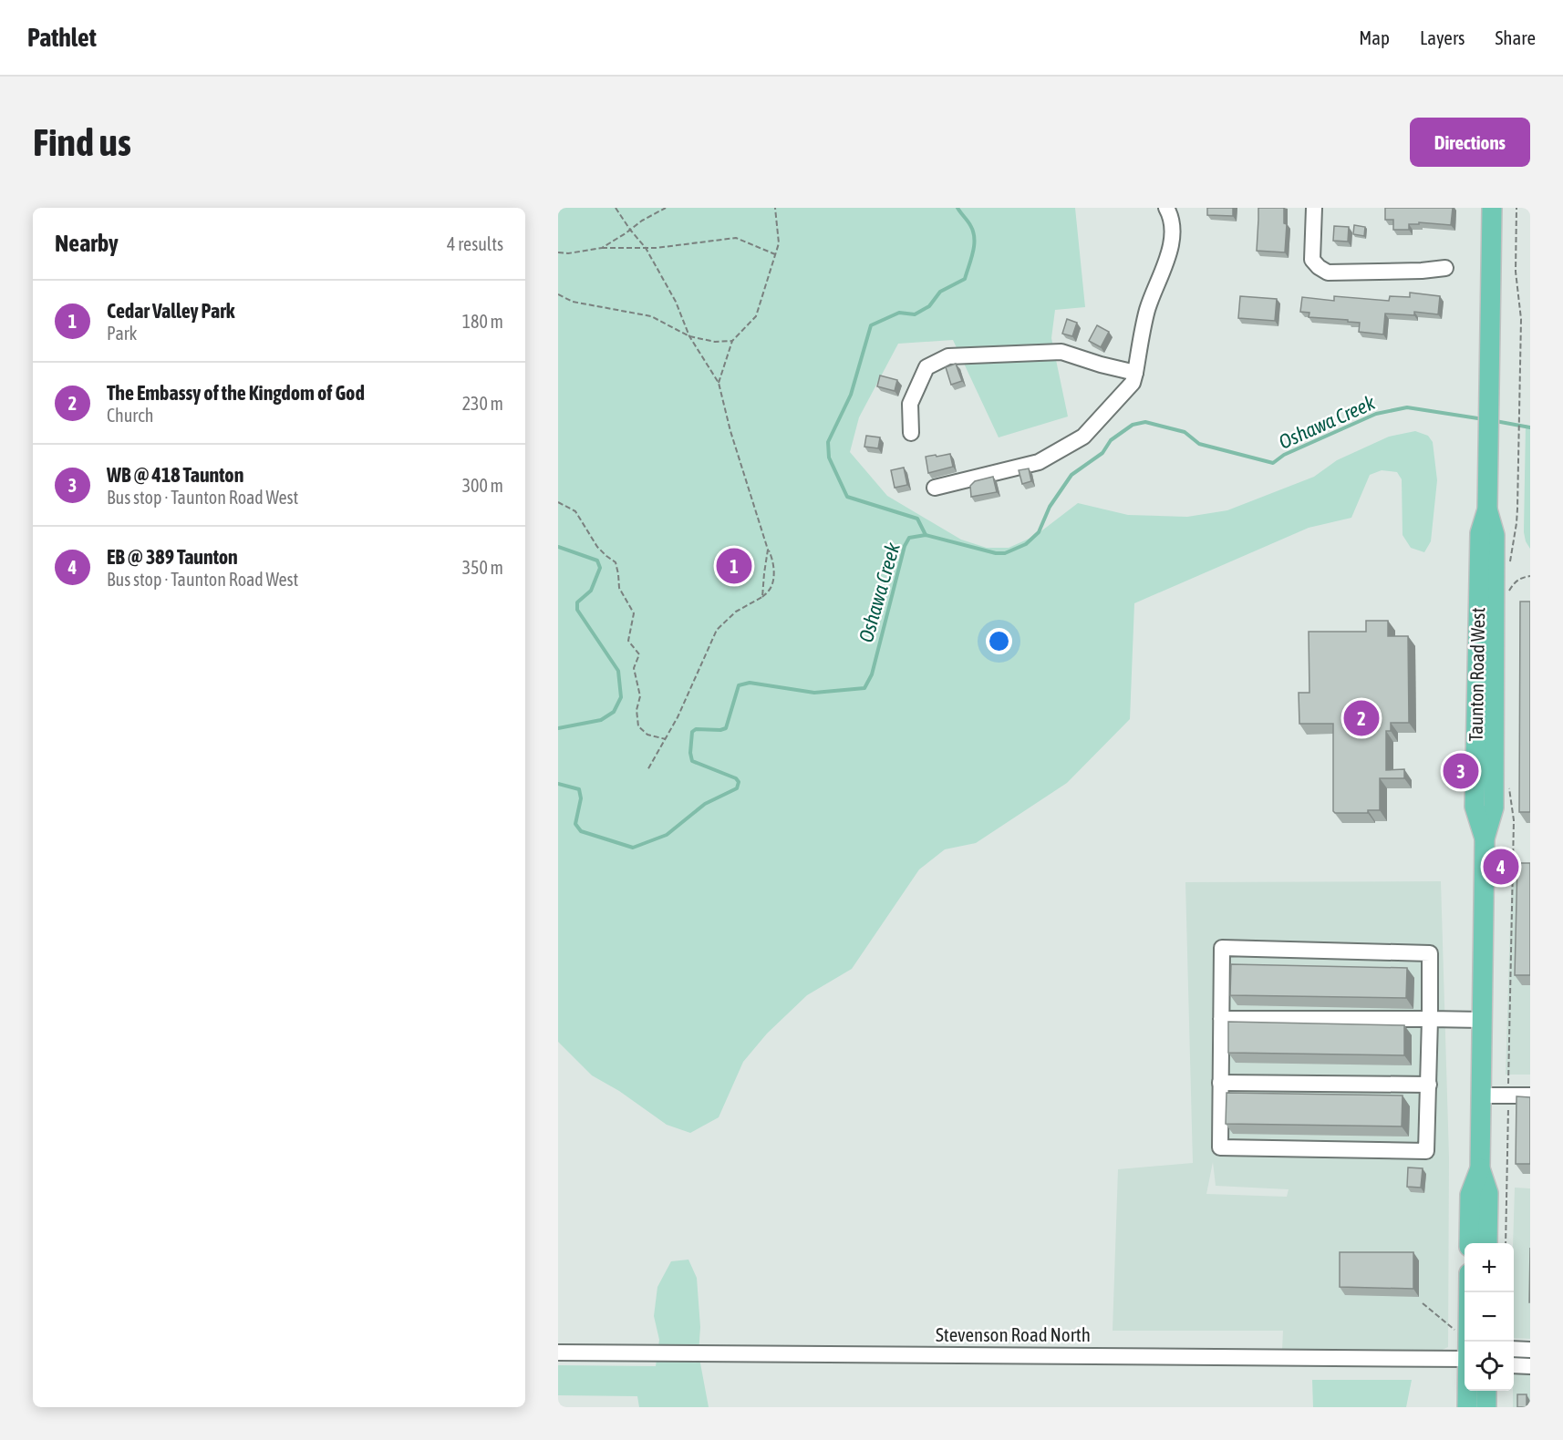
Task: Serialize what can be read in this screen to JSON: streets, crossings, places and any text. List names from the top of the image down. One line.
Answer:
{"streets":{"main road":["Taunton Road West"],"street":["Stevenson Road North"]},"water":["Oshawa Creek"],"page":{"header":"Pathlet","nav":["Map","Layers","Share"],"buttons":"Directions","title":"Find us","heading":["Nearby","4 results"],"list":[{"mark":"1","name":"Cedar Valley Park","note":"Park","value":"180 m"},{"mark":"2","name":"The Embassy of the Kingdom of God","note":"Church","value":"230 m"},{"mark":"3","name":"WB @ 418 Taunton","note":"Bus stop · Taunton Road West","value":"300 m"},{"mark":"4","name":"EB @ 389 Taunton","note":"Bus stop · Taunton Road West","value":"350 m"}],"pins":["1","2","3","4"],"map_buttons":["+","−"]}}
